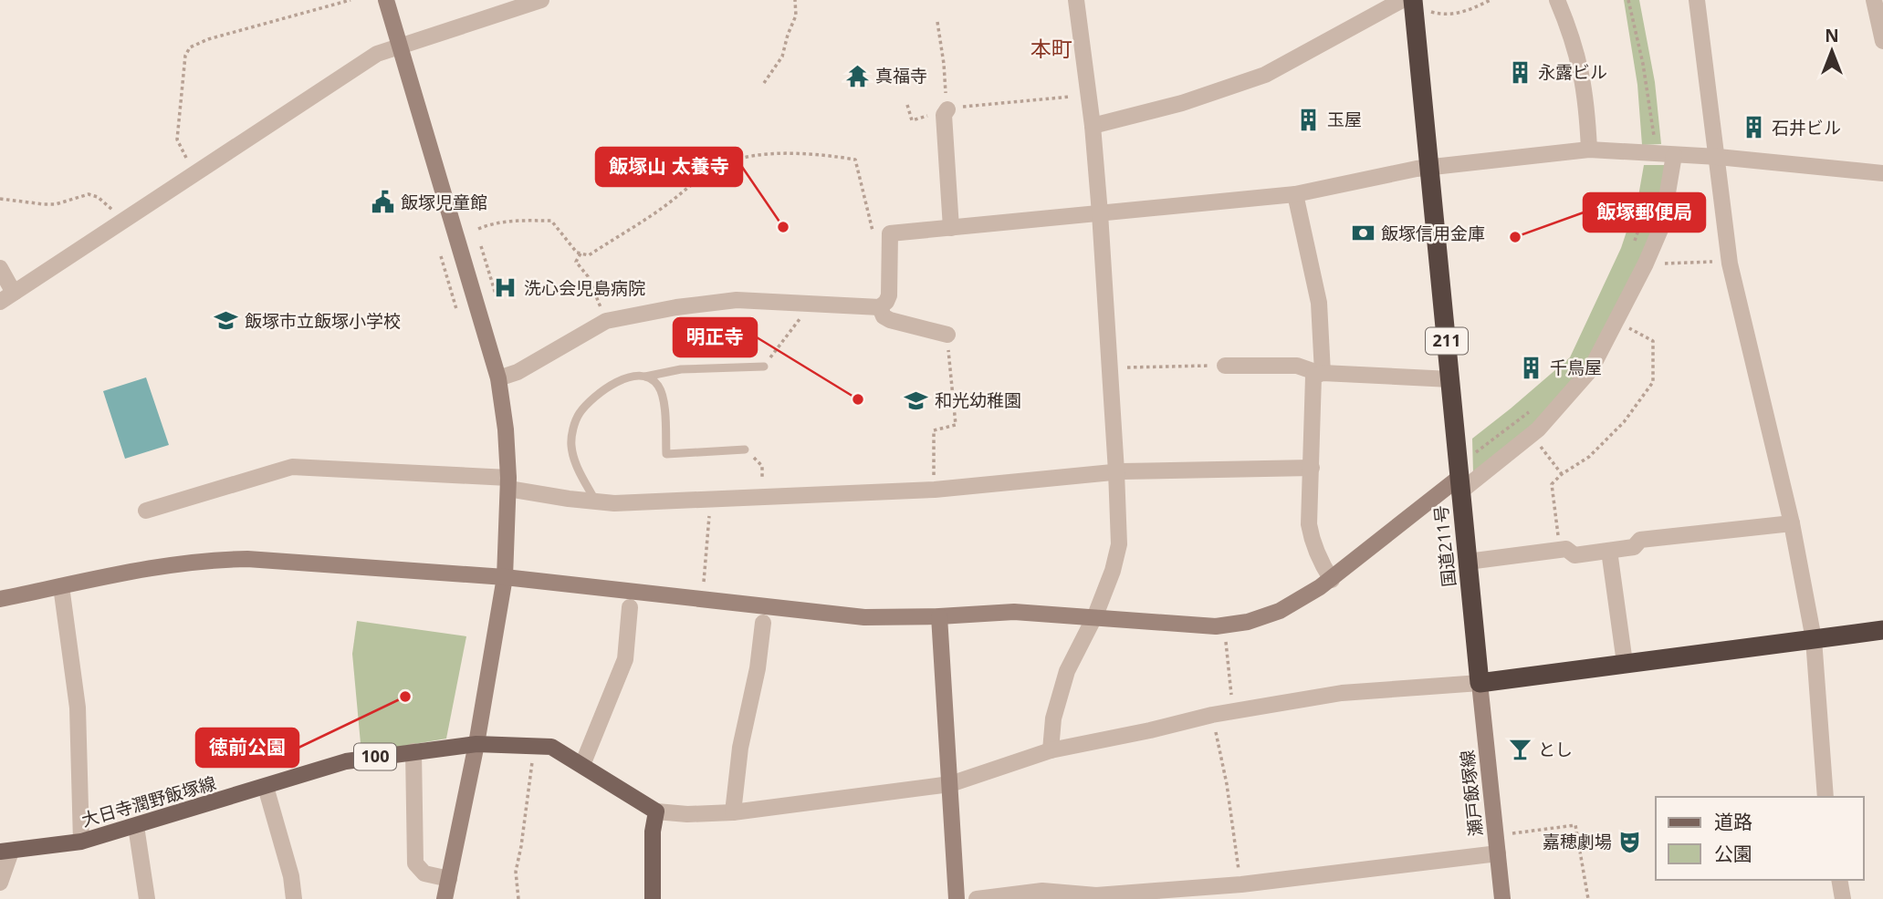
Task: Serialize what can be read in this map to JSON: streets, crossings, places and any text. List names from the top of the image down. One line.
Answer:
{"streets":{"highway":["211","国道211号"],"main road":["100","大日寺潤野飯塚線"],"street":["瀬戸飯塚線"]},"crossings":[["国道211号","瀬戸飯塚線"]],"districts":["本町"],"places":{"building":["永露ビル","玉屋","石井ビル","千鳥屋"],"temple":["真福寺"],"public building":["飯塚児童館"],"other":["飯塚山 太養寺","飯塚郵便局","明正寺","徳前公園"],"bank":["飯塚信用金庫"],"hospital":["洗心会児島病院"],"school or university":["飯塚市立飯塚小学校","和光幼稚園"],"bar":["とし"],"theatre":["嘉穂劇場"]},"legend":["道路","公園"],"north":"top"}
